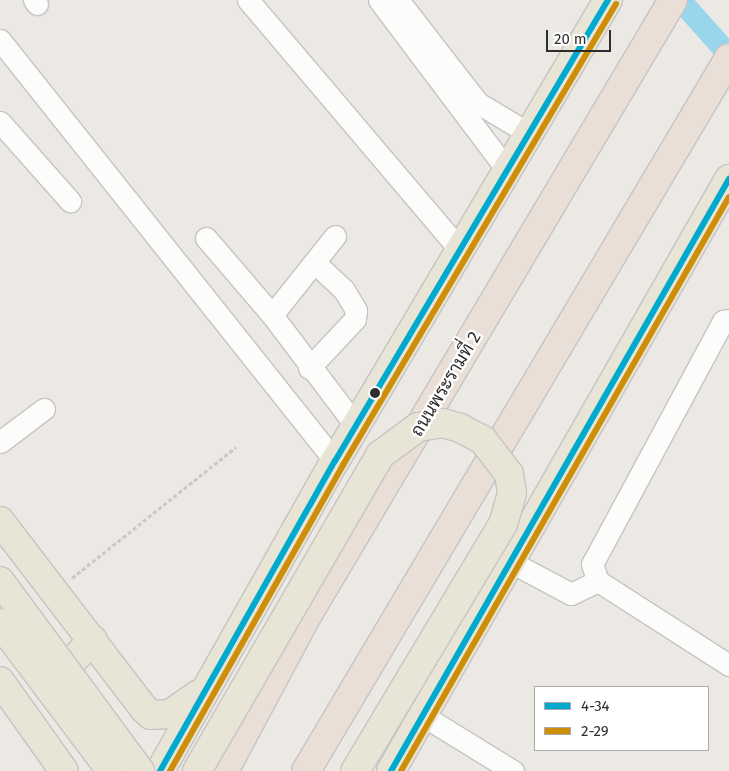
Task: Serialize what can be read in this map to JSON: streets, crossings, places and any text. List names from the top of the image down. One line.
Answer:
{"streets":{"highway":["ถนนพระรามที่ 2"]},"lines":["transit line 4-34","transit line 2-29"],"legend":["4-34","2-29"],"scale_bar":"20 m"}
